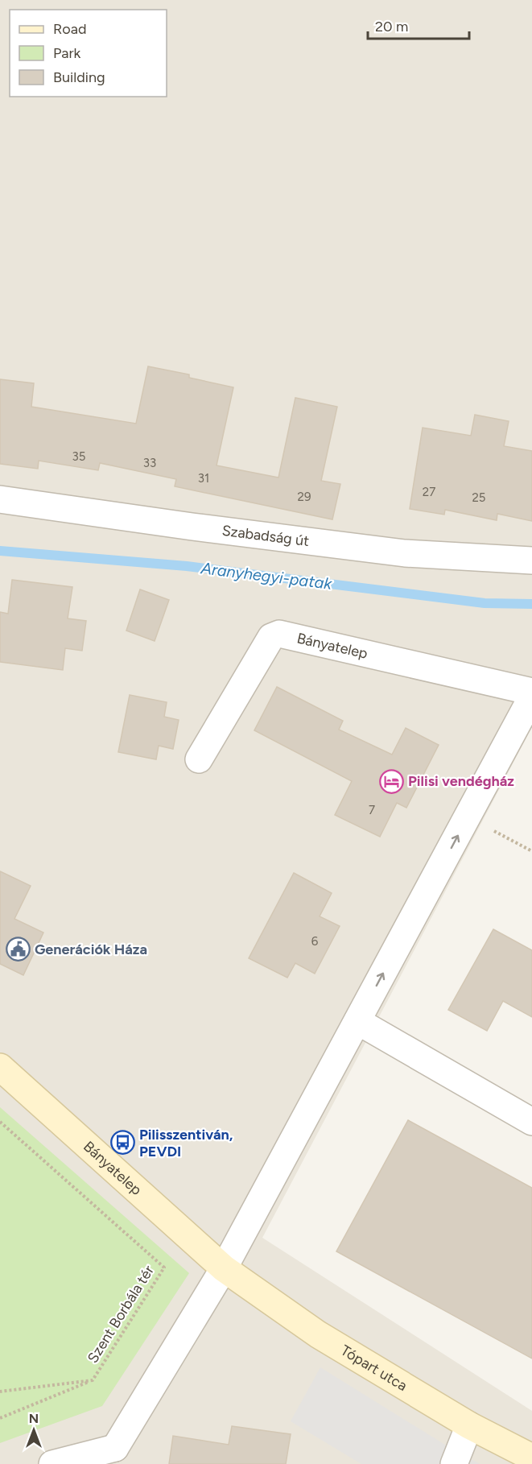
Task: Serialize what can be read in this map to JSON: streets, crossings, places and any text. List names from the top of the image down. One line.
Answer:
{"streets":{"main road":["Bányatelep","Tópart utca"],"street":["Szabadság út"],"path":["Szent Borbála tér"]},"crossings":[["Bányatelep","Tópart utca"]],"water":["Aranyhegyi-patak"],"places":{"hotel":["Pilisi vendégház"],"public building":["Generációk Háza"],"bus stop":["Pilisszentiván, PEVDI"]},"house_numbers":["35","33","31","27","29","25","7","6"],"legend":["Road","Park","Building"],"scale_bar":"20 m","north":"top"}
